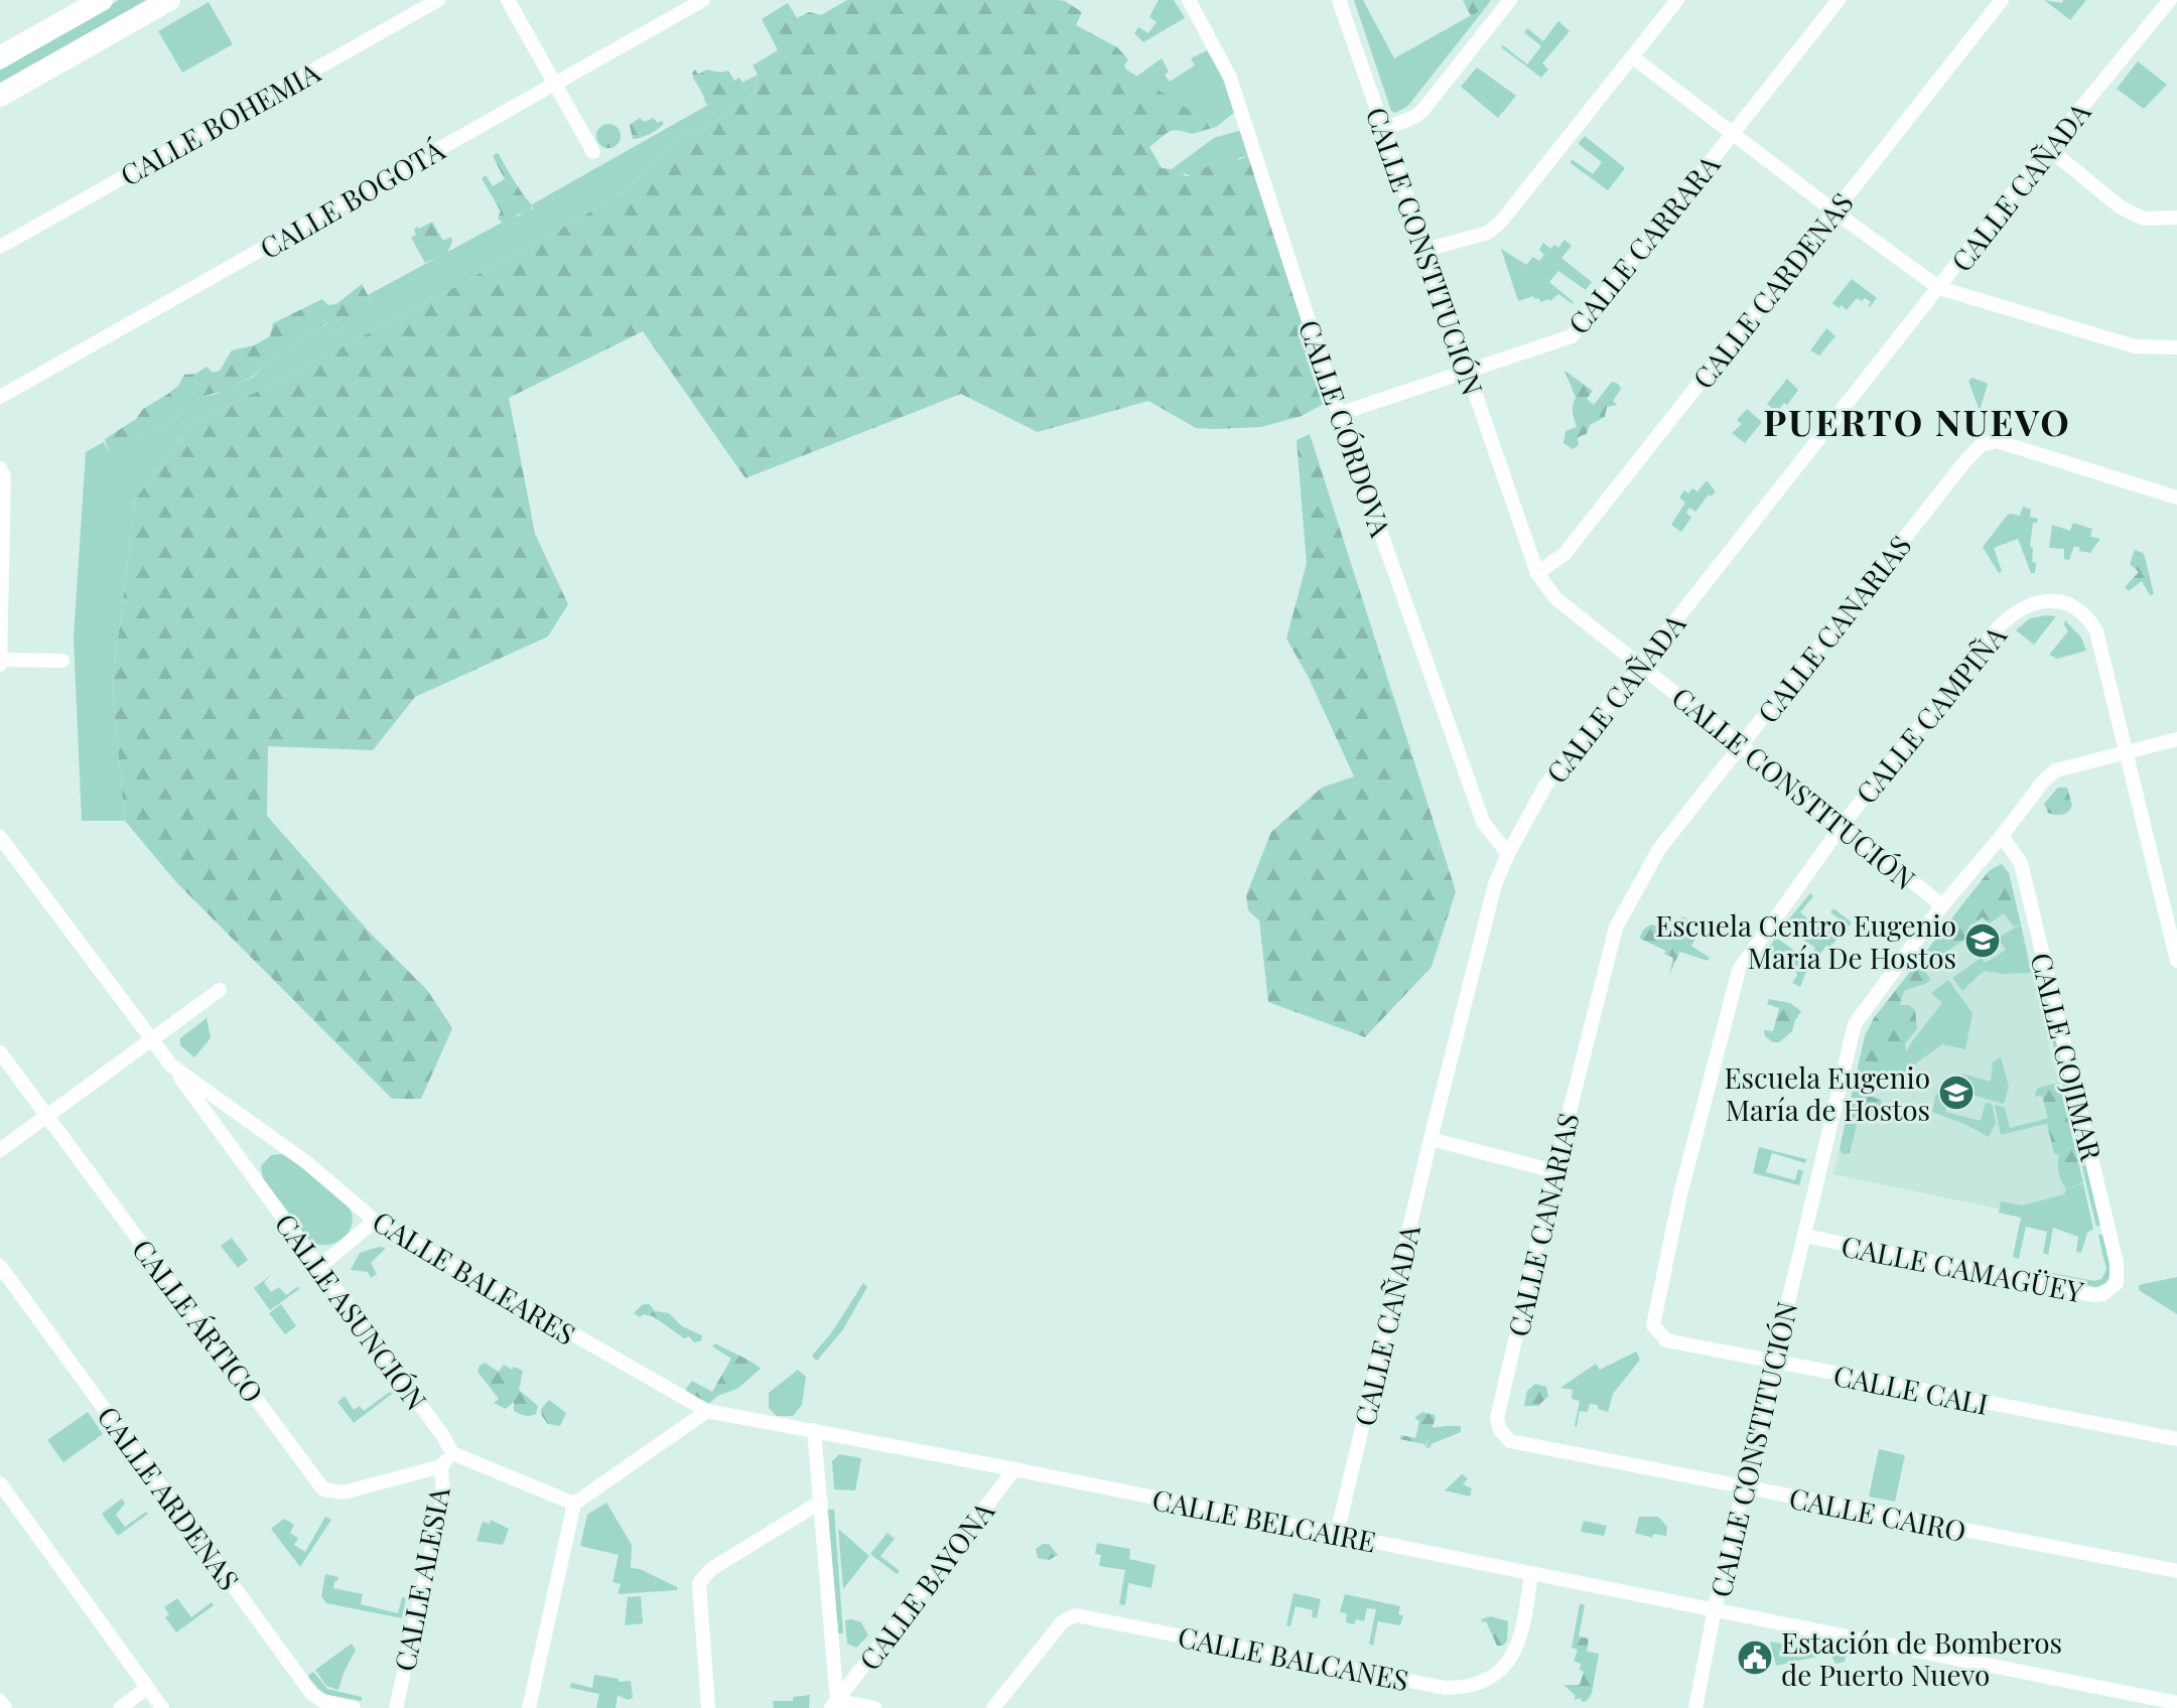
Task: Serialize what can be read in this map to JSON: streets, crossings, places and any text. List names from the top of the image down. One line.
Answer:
{"streets":{"street":["CALLE BOHEMIA","CALLE CAÑADA","CALLE BOGOTÁ","CALLE CARRARA","CALLE CONSTITUCIÓN","CALLE CARDENAS","CALLE CÓRDOVA","CALLE CANARIAS","CALLE CAMPIÑA","CALLE COJIMAR","CALLE CAMAGÜEY","CALLE BALEARES","CALLE ASUNCIÓN","CALLE ÁRTICO","CALLE CALI","CALLE ARDENAS","CALLE CAIRO","CALLE BELCAIRE","CALLE ALESIA","CALLE BAYONA","CALLE BALCANES"]},"crossings":[["CALLE CAÑADA","CALLE CONSTITUCIÓN"],["CALLE CAÑADA","CALLE CÓRDOVA"],["CALLE CAÑADA","CALLE BELCAIRE"],["CALLE CARRARA","CALLE CONSTITUCIÓN"],["CALLE CARRARA","CALLE CÓRDOVA"],["CALLE CONSTITUCIÓN","CALLE CARDENAS"],["CALLE CONSTITUCIÓN","CALLE CANARIAS"],["CALLE CONSTITUCIÓN","CALLE CAMPIÑA"],["CALLE CONSTITUCIÓN","CALLE CAMAGÜEY"],["CALLE CONSTITUCIÓN","CALLE CALI"],["CALLE CONSTITUCIÓN","CALLE CAIRO"],["CALLE CONSTITUCIÓN","CALLE BELCAIRE"],["CALLE CANARIAS","CALLE CAIRO"],["CALLE CAMPIÑA","CALLE CALI"],["CALLE COJIMAR","CALLE CAMAGÜEY"],["CALLE BALEARES","CALLE ASUNCIÓN"],["CALLE BALEARES","CALLE BELCAIRE"],["CALLE ASUNCIÓN","CALLE ALESIA"],["CALLE ÁRTICO","CALLE ALESIA"],["CALLE BELCAIRE","CALLE BAYONA"],["CALLE BELCAIRE","CALLE BALCANES"]],"districts":["PUERTO NUEVO"],"places":{"school or university":["Escuela Centro Eugenio María De Hostos","Escuela Eugenio María de Hostos"],"public building":["Estación de Bomberos de Puerto Nuevo"]}}
